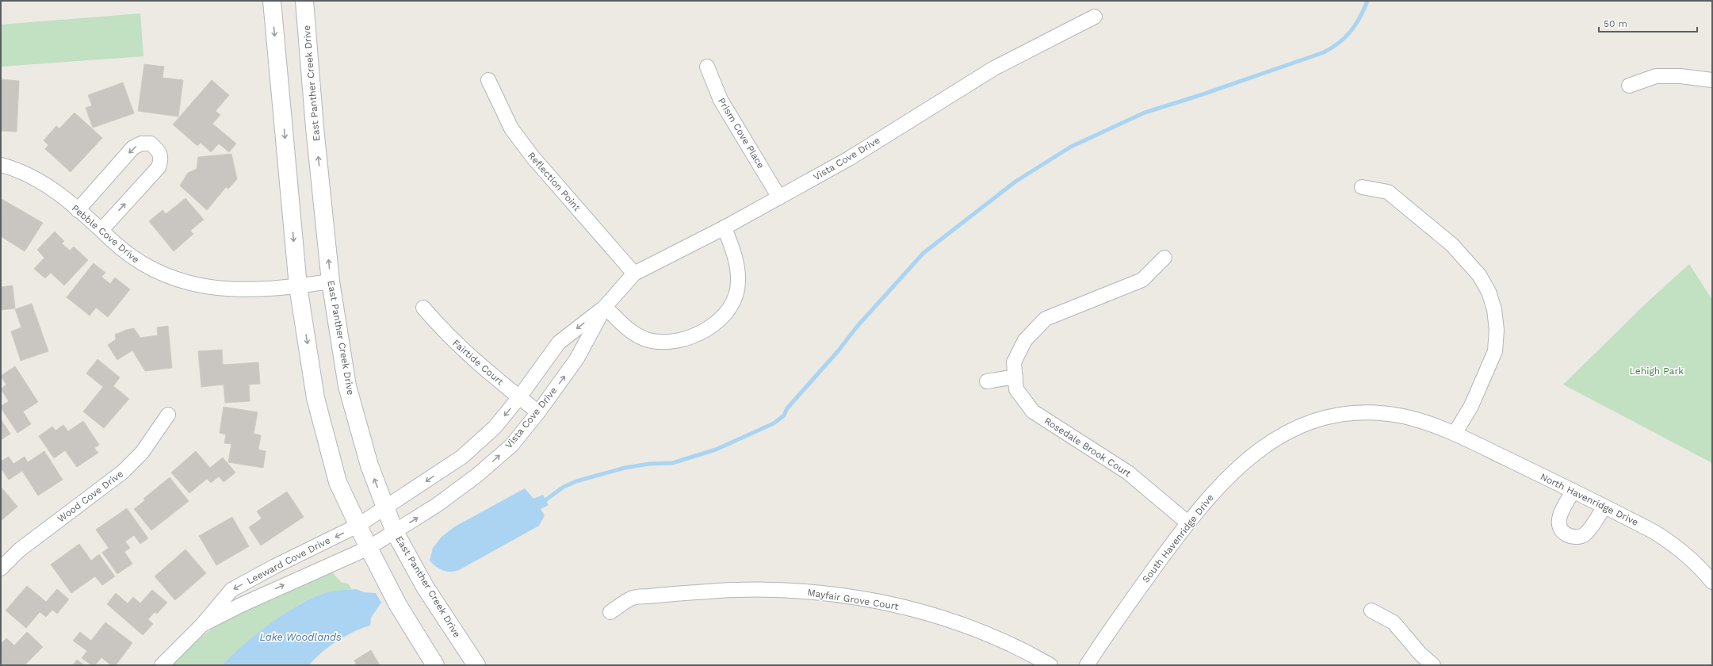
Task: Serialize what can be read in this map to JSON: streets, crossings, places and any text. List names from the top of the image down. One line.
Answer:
{"streets":{"street":["East Panther Creek Drive","Prism Cove Place","Vista Cove Drive","Reflection Point","Pebble Cove Drive","Fairtide Court","Rosedale Brook Court","Wood Cove Drive","North Havenridge Drive","South Havenridge Drive","Leeward Cove Drive","Mayfair Grove Court"]},"crossings":[["East Panther Creek Drive","Vista Cove Drive"],["East Panther Creek Drive","Pebble Cove Drive"],["East Panther Creek Drive","Leeward Cove Drive"],["Prism Cove Place","Vista Cove Drive"],["Vista Cove Drive","Reflection Point"],["Vista Cove Drive","Fairtide Court"],["Vista Cove Drive","Leeward Cove Drive"],["Rosedale Brook Court","South Havenridge Drive"],["North Havenridge Drive","South Havenridge Drive"]],"water":["Lake Woodlands"],"parks":["Lehigh Park"],"scale_bar":"50 m"}
